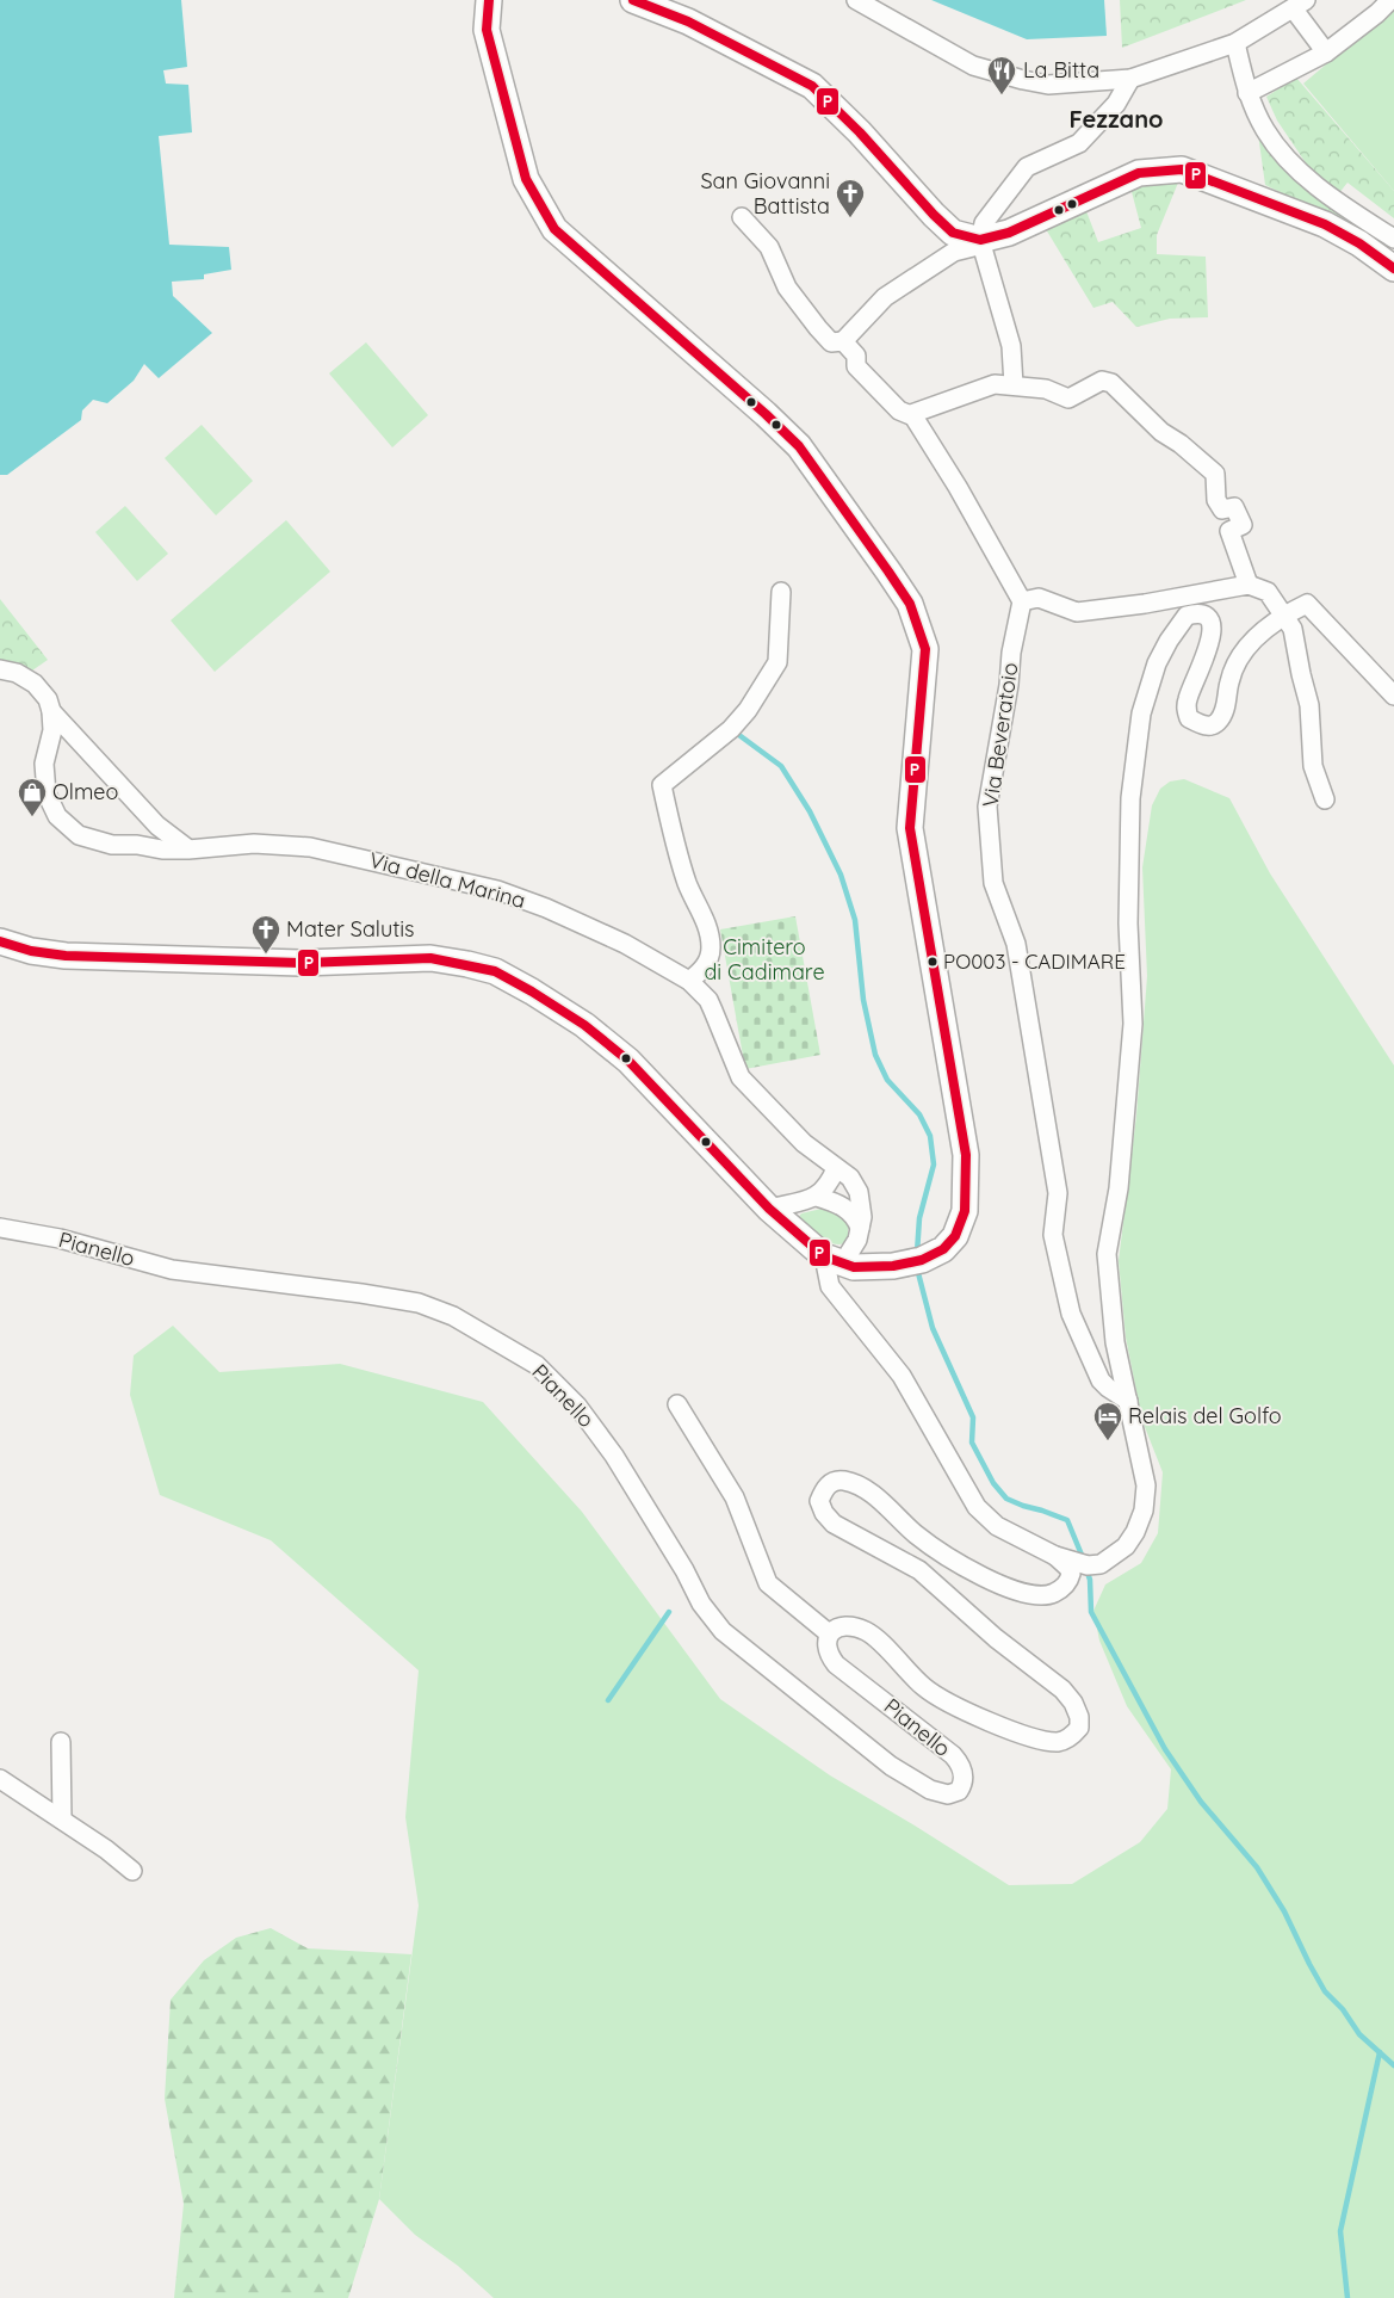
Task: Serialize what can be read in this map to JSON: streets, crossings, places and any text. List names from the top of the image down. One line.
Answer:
{"streets":{"street":["Via Beveratoio","Via della Marina","Pianello"]},"districts":["Fezzano"],"parks":["Cimitero di Cadimare"],"places":{"restaurant":["La Bitta"],"church":["San Giovanni Battista","Mater Salutis"],"shop":["Olmeo"],"other":["PO003 - CADIMARE"],"hotel":["Relais del Golfo"]},"lines":["transit line P"]}
